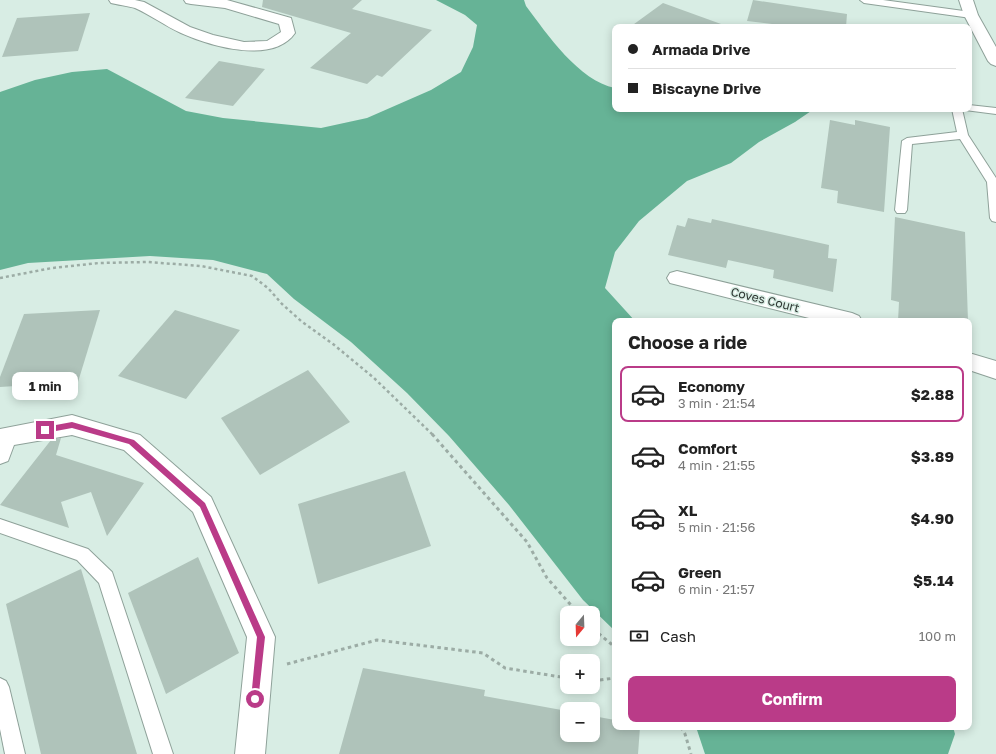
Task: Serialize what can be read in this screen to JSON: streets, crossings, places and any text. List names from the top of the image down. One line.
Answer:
{"streets":{"street":["Coves Court"]},"north":"bottom","page":{"banner":["Armada Drive","Biscayne Drive"],"heading":"Choose a ride","list":[{"name":"Economy","note":"3 min · 21:54","value":"$2.88"},{"name":"Comfort","note":"4 min · 21:55","value":"$3.89"},{"name":"XL","note":"5 min · 21:56","value":"$4.90"},{"name":"Green","note":"6 min · 21:57","value":"$5.14"}],"bubble":"1 min","map_buttons":["+","−"],"pay":["Cash","100 m"],"buttons":"Confirm"}}
